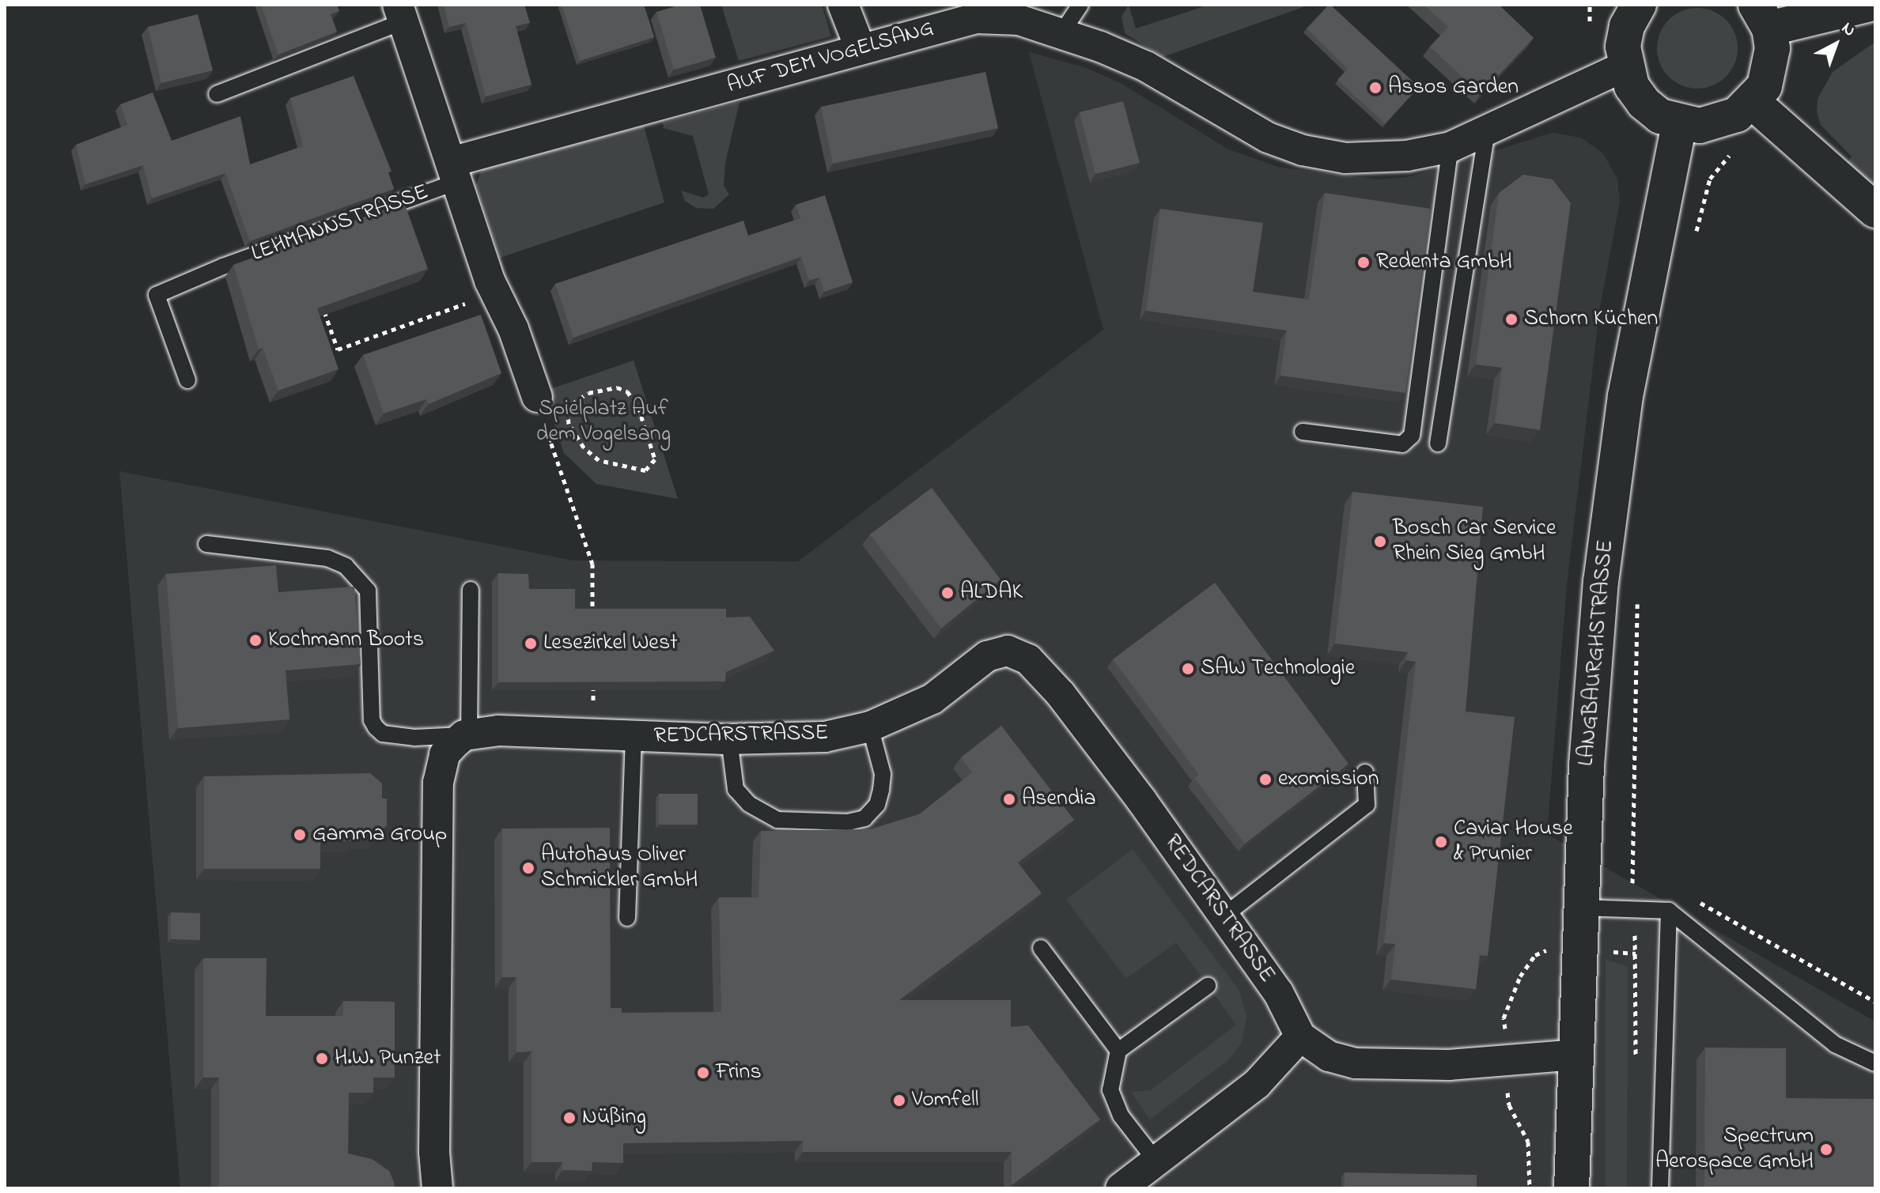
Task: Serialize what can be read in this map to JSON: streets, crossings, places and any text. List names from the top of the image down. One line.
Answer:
{"streets":{"main road":["LANGBAURGHSTRASSE"],"street":["AUF DEM VOGELSANG","LEHMANNSTRASSE","REDCARSTRASSE"]},"crossings":[["AUF DEM VOGELSANG","LEHMANNSTRASSE"],["LANGBAURGHSTRASSE","REDCARSTRASSE"]],"parks":["Spielplatz Auf dem Vogelsang"],"places":["Assos Garden","Redenta GmbH","Schorn Küchen","Bosch Car Service Rhein Sieg GmbH","ALDAK","Kochmann Boots","Lesezirkel West","SAW Technologie","exomission","Asendia","Gamma Group","Caviar House & Prunier","Autohaus Oliver Schmickler GmbH","H.W. Punzet","Frins","Vomfell","Nüßing","Spectrum Aerospace GmbH"],"north":"top right"}
